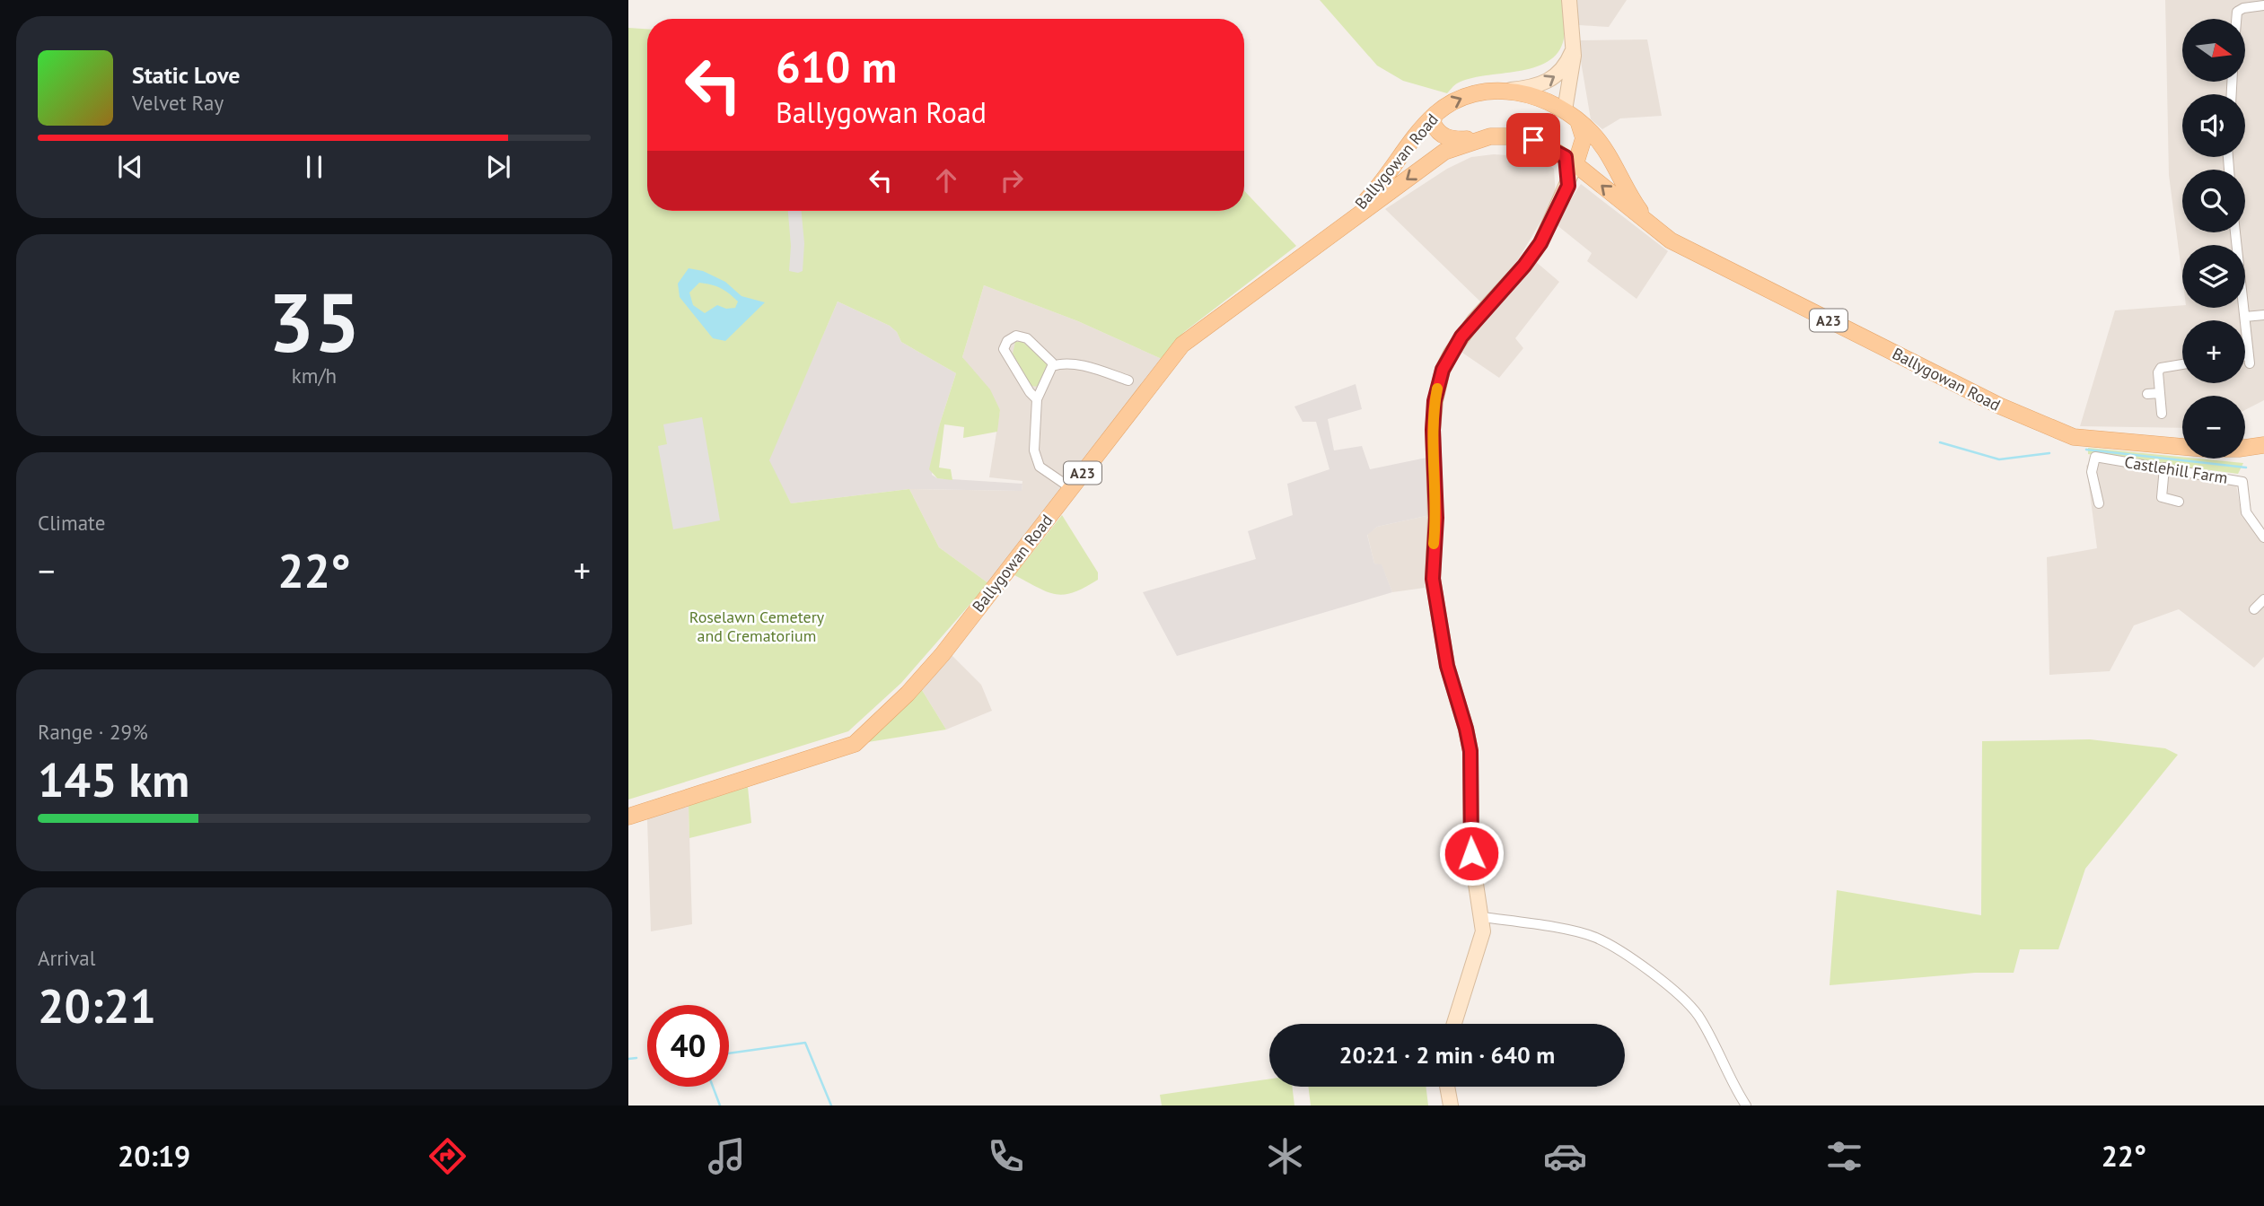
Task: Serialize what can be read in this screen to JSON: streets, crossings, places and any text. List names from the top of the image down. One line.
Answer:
{"streets":{"main road":["Ballygowan Road","A23"],"street":["Castlehill Farm"]},"crossings":[["Ballygowan Road","A23"]],"parks":["Roselawn Cemetery and Crematorium"],"north":"right","page":{"map_buttons":["+","−"],"turn":["610 m","Ballygowan Road"],"song":["Static Love","Velvet Ray"],"tile":[["35","km/h"],"Climate",["Range · 29%","145 km"],["Arrival","20:21"]],"heat":["−","22°","+"],"limit":"40","trip":"20:21 · 2 min · 640 m","tabs":["20:19","22°"]}}
